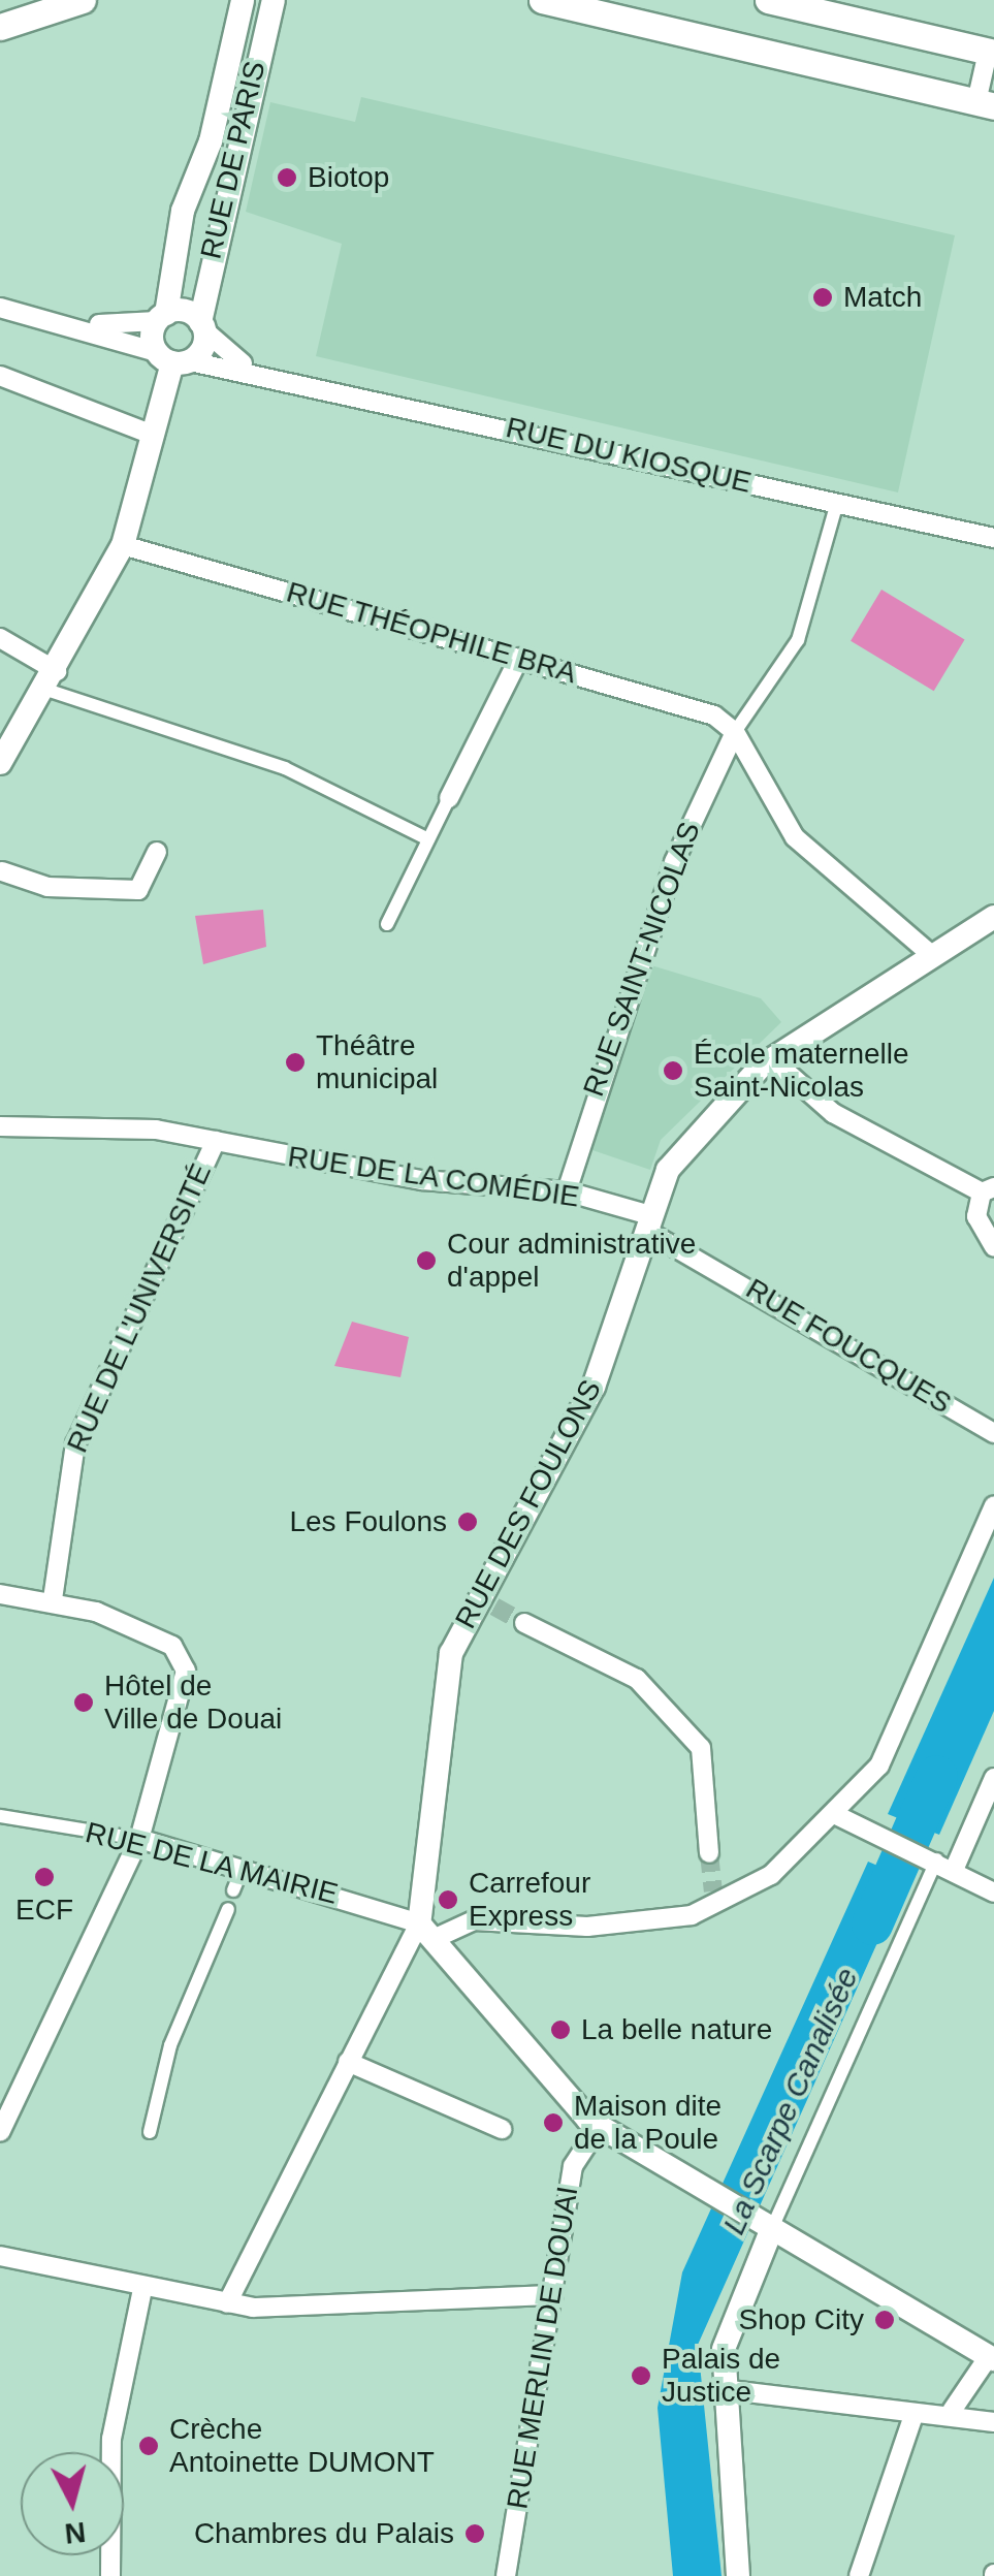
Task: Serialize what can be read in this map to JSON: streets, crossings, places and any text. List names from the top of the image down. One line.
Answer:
{"streets":{"street":["RUE DE PARIS","RUE DU KIOSQUE","RUE THÉOPHILE BRA","RUE SAINT-NICOLAS","RUE DE LA COMÉDIE","RUE DE L'UNIVERSITÉ","RUE FOUCQUES","RUE DES FOULONS","RUE DE LA MAIRIE","RUE MERLIN DE DOUAI"]},"crossings":[["RUE DE PARIS","RUE DU KIOSQUE"],["RUE THÉOPHILE BRA","RUE SAINT-NICOLAS"],["RUE SAINT-NICOLAS","RUE DE LA COMÉDIE"],["RUE DE LA COMÉDIE","RUE DE L'UNIVERSITÉ"],["RUE DE LA COMÉDIE","RUE FOUCQUES"],["RUE DE LA COMÉDIE","RUE DES FOULONS"],["RUE FOUCQUES","RUE DES FOULONS"],["RUE DES FOULONS","RUE DE LA MAIRIE"]],"water":["La Scarpe Canalisée"],"places":["Biotop","Match","Théâtre municipal","École maternelle Saint-Nicolas","Cour administrative d'appel","Les Foulons","Hôtel de Ville de Douai","ECF","Carrefour Express","La belle nature","Maison dite de la Poule","Shop City","Palais de Justice","Crèche Antoinette DUMONT","Chambres du Palais"],"north":"bottom"}
